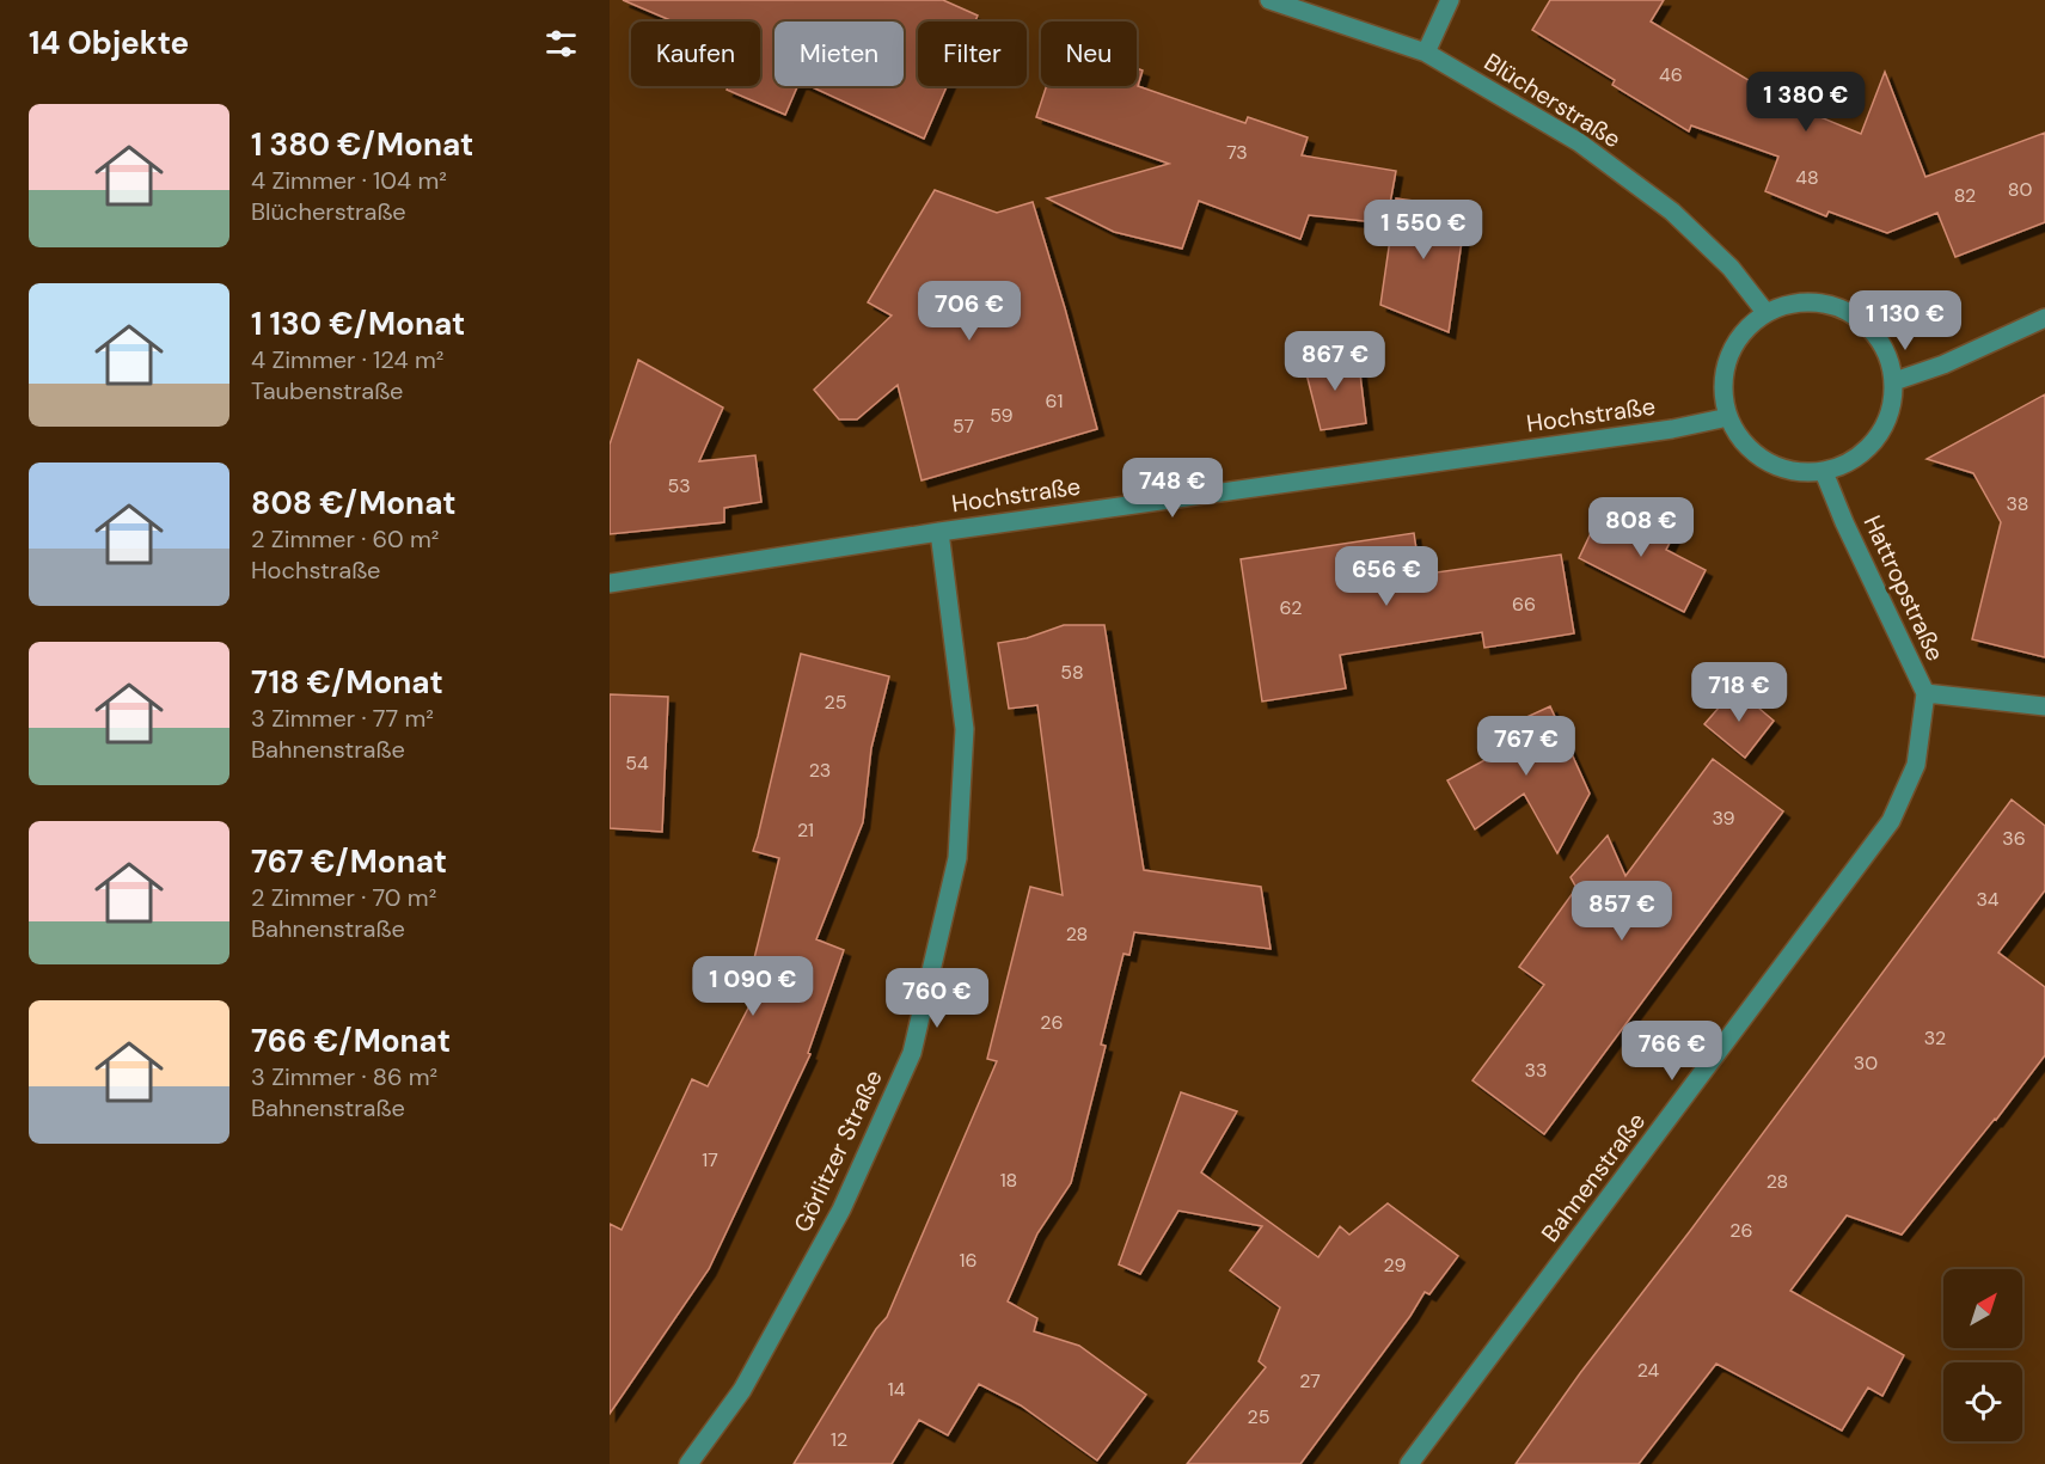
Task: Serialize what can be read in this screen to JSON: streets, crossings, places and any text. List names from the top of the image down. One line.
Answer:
{"streets":{"street":["Blücherstraße","Hochstraße","Hattropstraße","Görlitzer Straße","Bahnenstraße"]},"crossings":[["Blücherstraße","Hochstraße"],["Blücherstraße","Hattropstraße"],["Hochstraße","Hattropstraße"],["Hochstraße","Görlitzer Straße"],["Hattropstraße","Bahnenstraße"]],"house_numbers":["46","73","48","80","82","61","59","57","53","38","66","62","58","25","54","23","39","21","36","34","28","26","32","30","33","17","18","28","26","16","29","24","27","14","25","12"],"north":"top right","page":{"heading":"14 Objekte","chip":["Kaufen","Mieten","Filter","Neu"],"price":["1 380 €","1 550 €","706 €","1 130 €","867 €","748 €","808 €","656 €","718 €","767 €","857 €","1 090 €","760 €","766 €"],"list":[{"name":"1 380 €/Monat","note":"4 Zimmer · 104 m² · Blücherstraße"},{"name":"1 130 €/Monat","note":"4 Zimmer · 124 m² · Taubenstraße"},{"name":"808 €/Monat","note":"2 Zimmer · 60 m² · Hochstraße"},{"name":"718 €/Monat","note":"3 Zimmer · 77 m² · Bahnenstraße"},{"name":"767 €/Monat","note":"2 Zimmer · 70 m² · Bahnenstraße"},{"name":"766 €/Monat","note":"3 Zimmer · 86 m² · Bahnenstraße"}]}}
